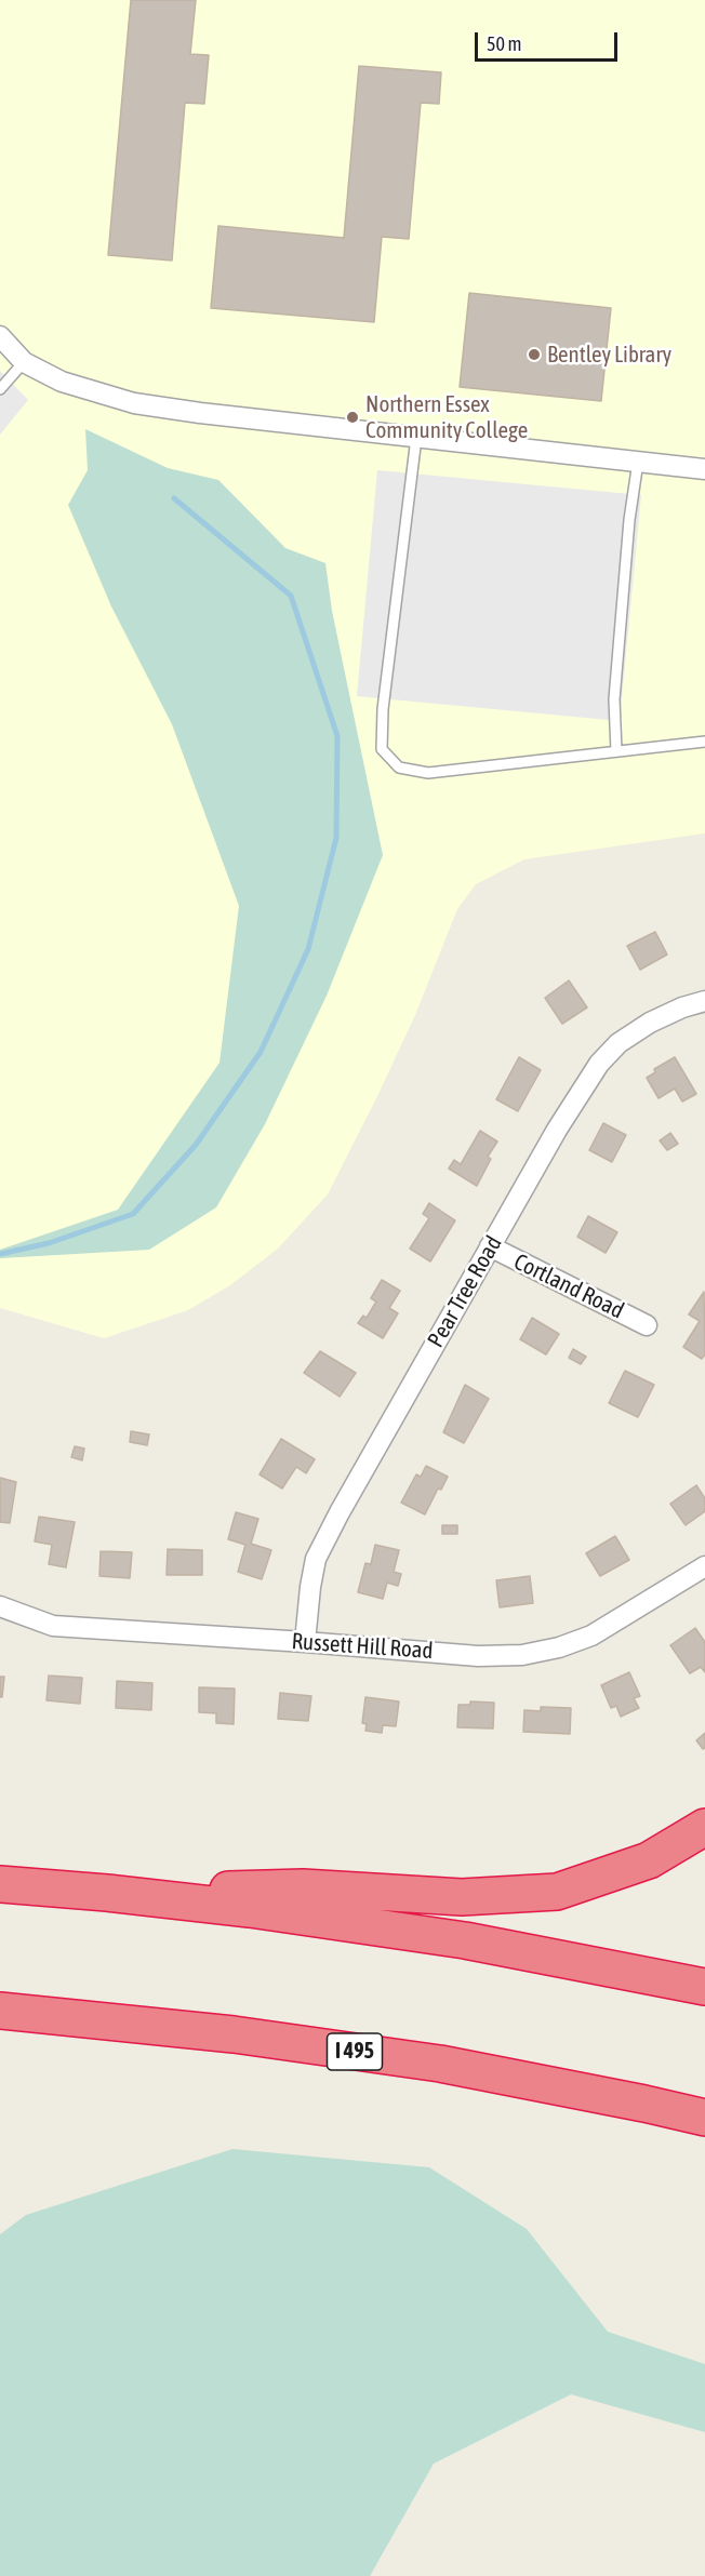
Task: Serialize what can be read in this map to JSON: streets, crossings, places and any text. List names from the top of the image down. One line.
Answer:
{"streets":{"highway":["I 495"],"street":["Cortland Road","Pear Tree Road","Russett Hill Road"]},"crossings":[["Cortland Road","Pear Tree Road"],["Pear Tree Road","Russett Hill Road"]],"places":["Bentley Library","Northern Essex Community College"],"scale_bar":"50 m"}
